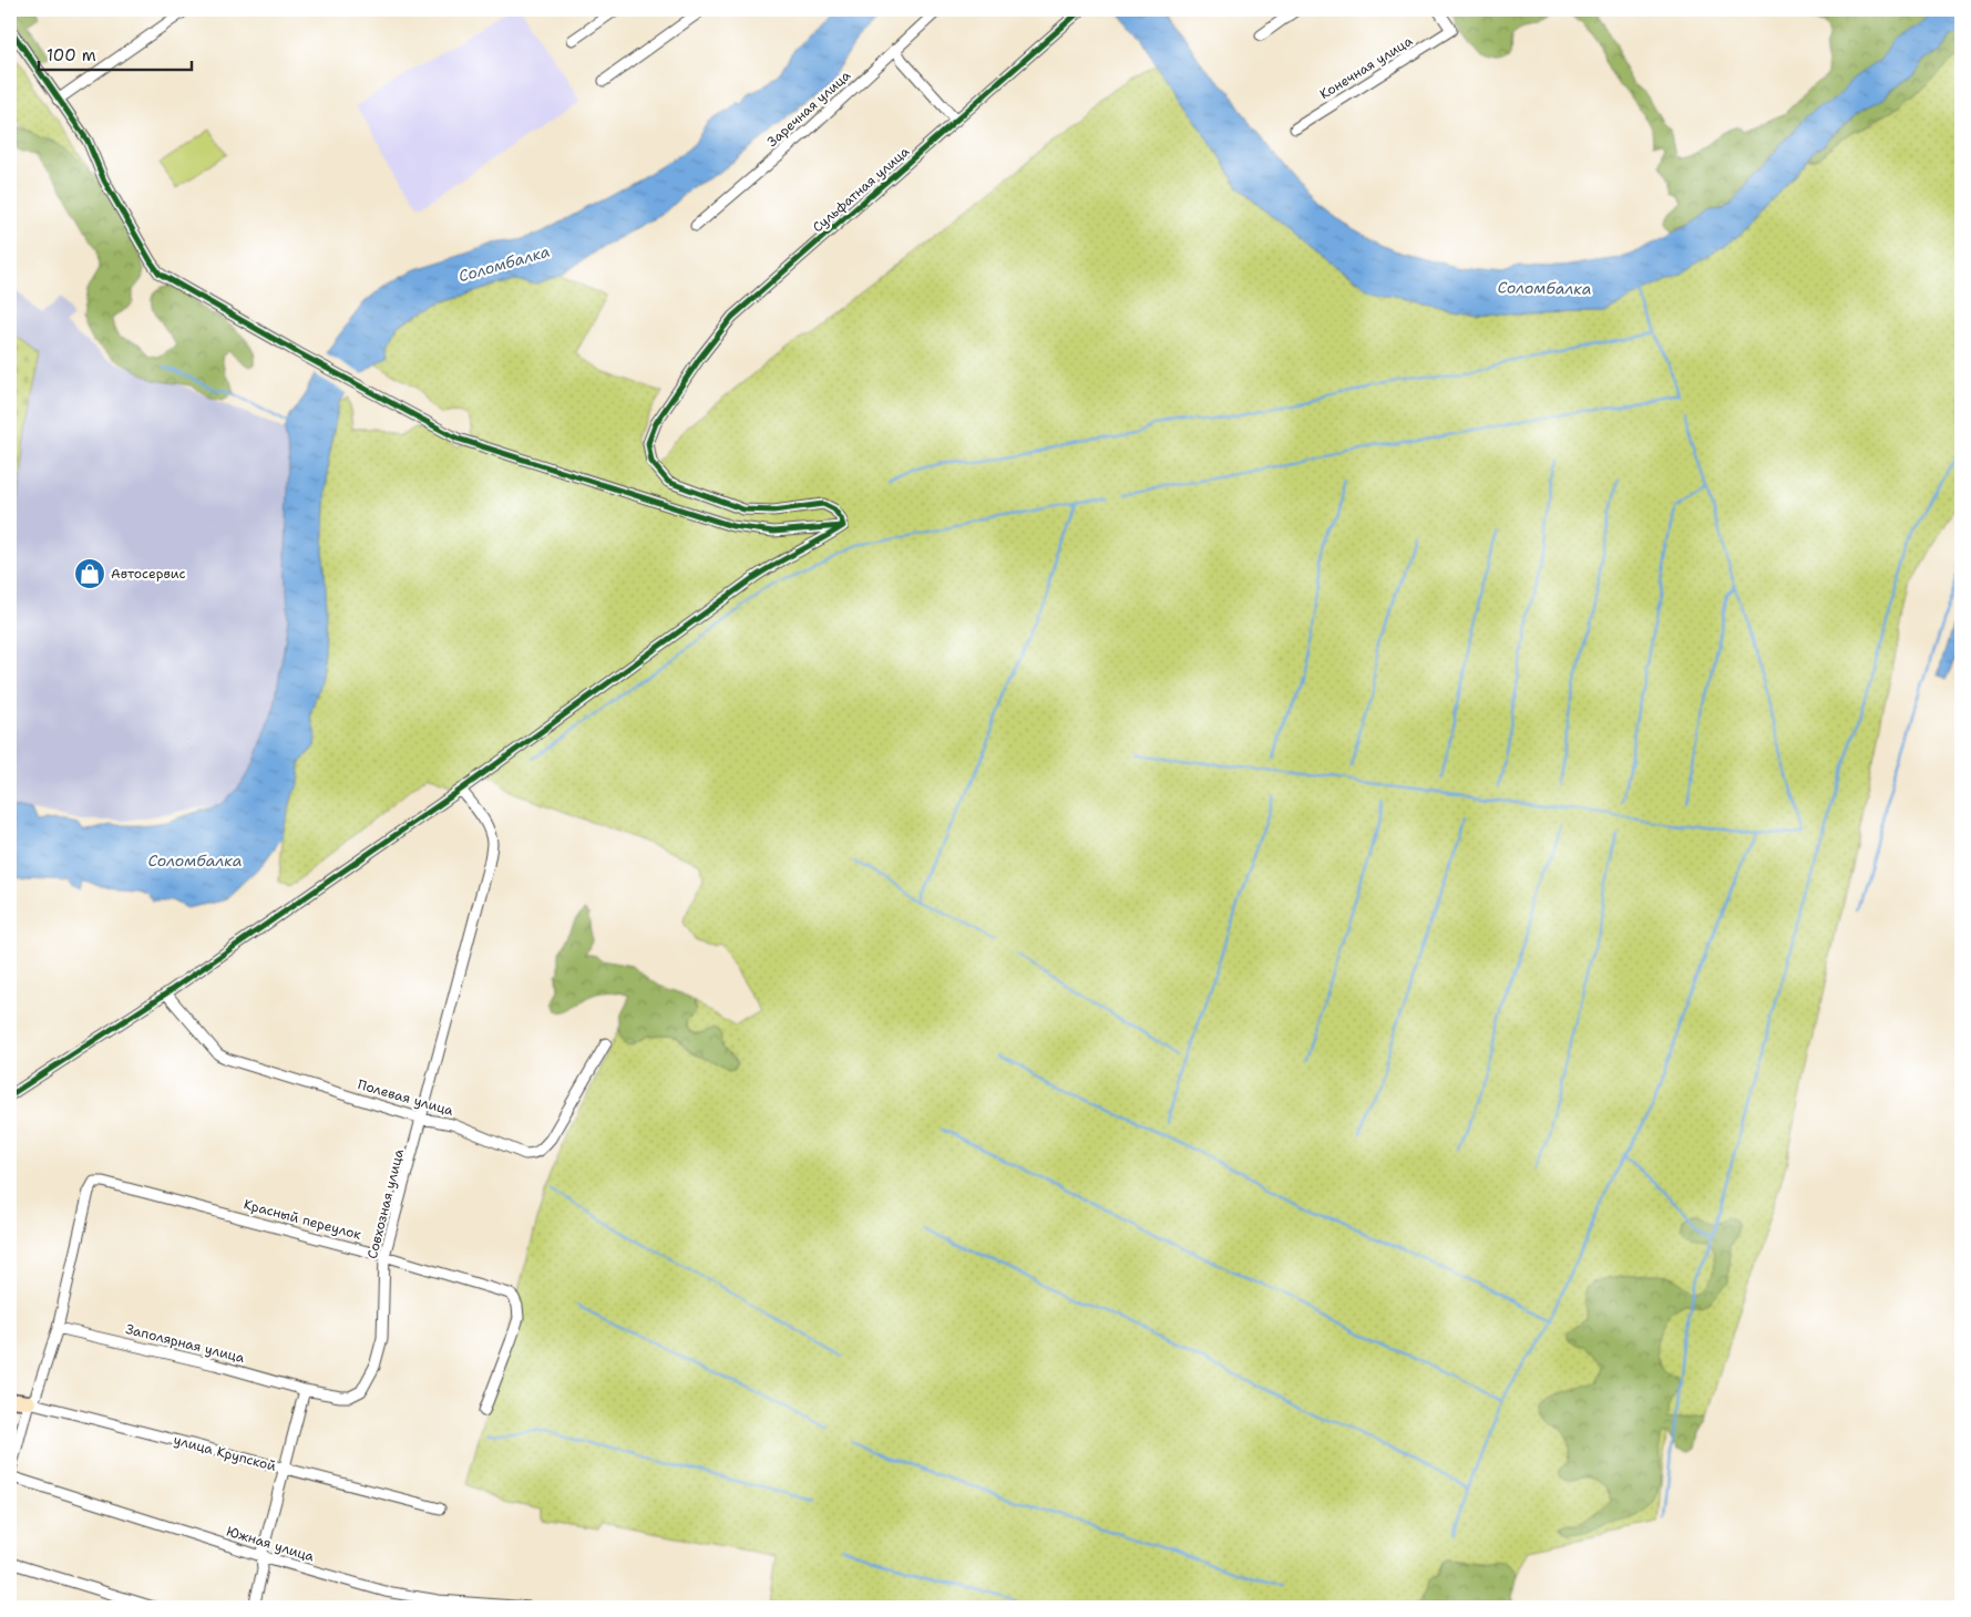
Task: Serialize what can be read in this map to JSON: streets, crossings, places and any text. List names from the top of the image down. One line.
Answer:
{"streets":{"street":["Конечная улица","Заречная улица","Сульфатная улица","Полевая улица","Совхозная улица","Красный переулок","Заполярная улица","улица Крупской","Южная улица"]},"crossings":[["Полевая улица","Совхозная улица"],["Совхозная улица","Красный переулок"],["Совхозная улица","Заполярная улица"],["Красный переулок","Заполярная улица"]],"water":["Соломбалка"],"places":{"shop":["Автосервис"]},"scale_bar":"100 m"}
